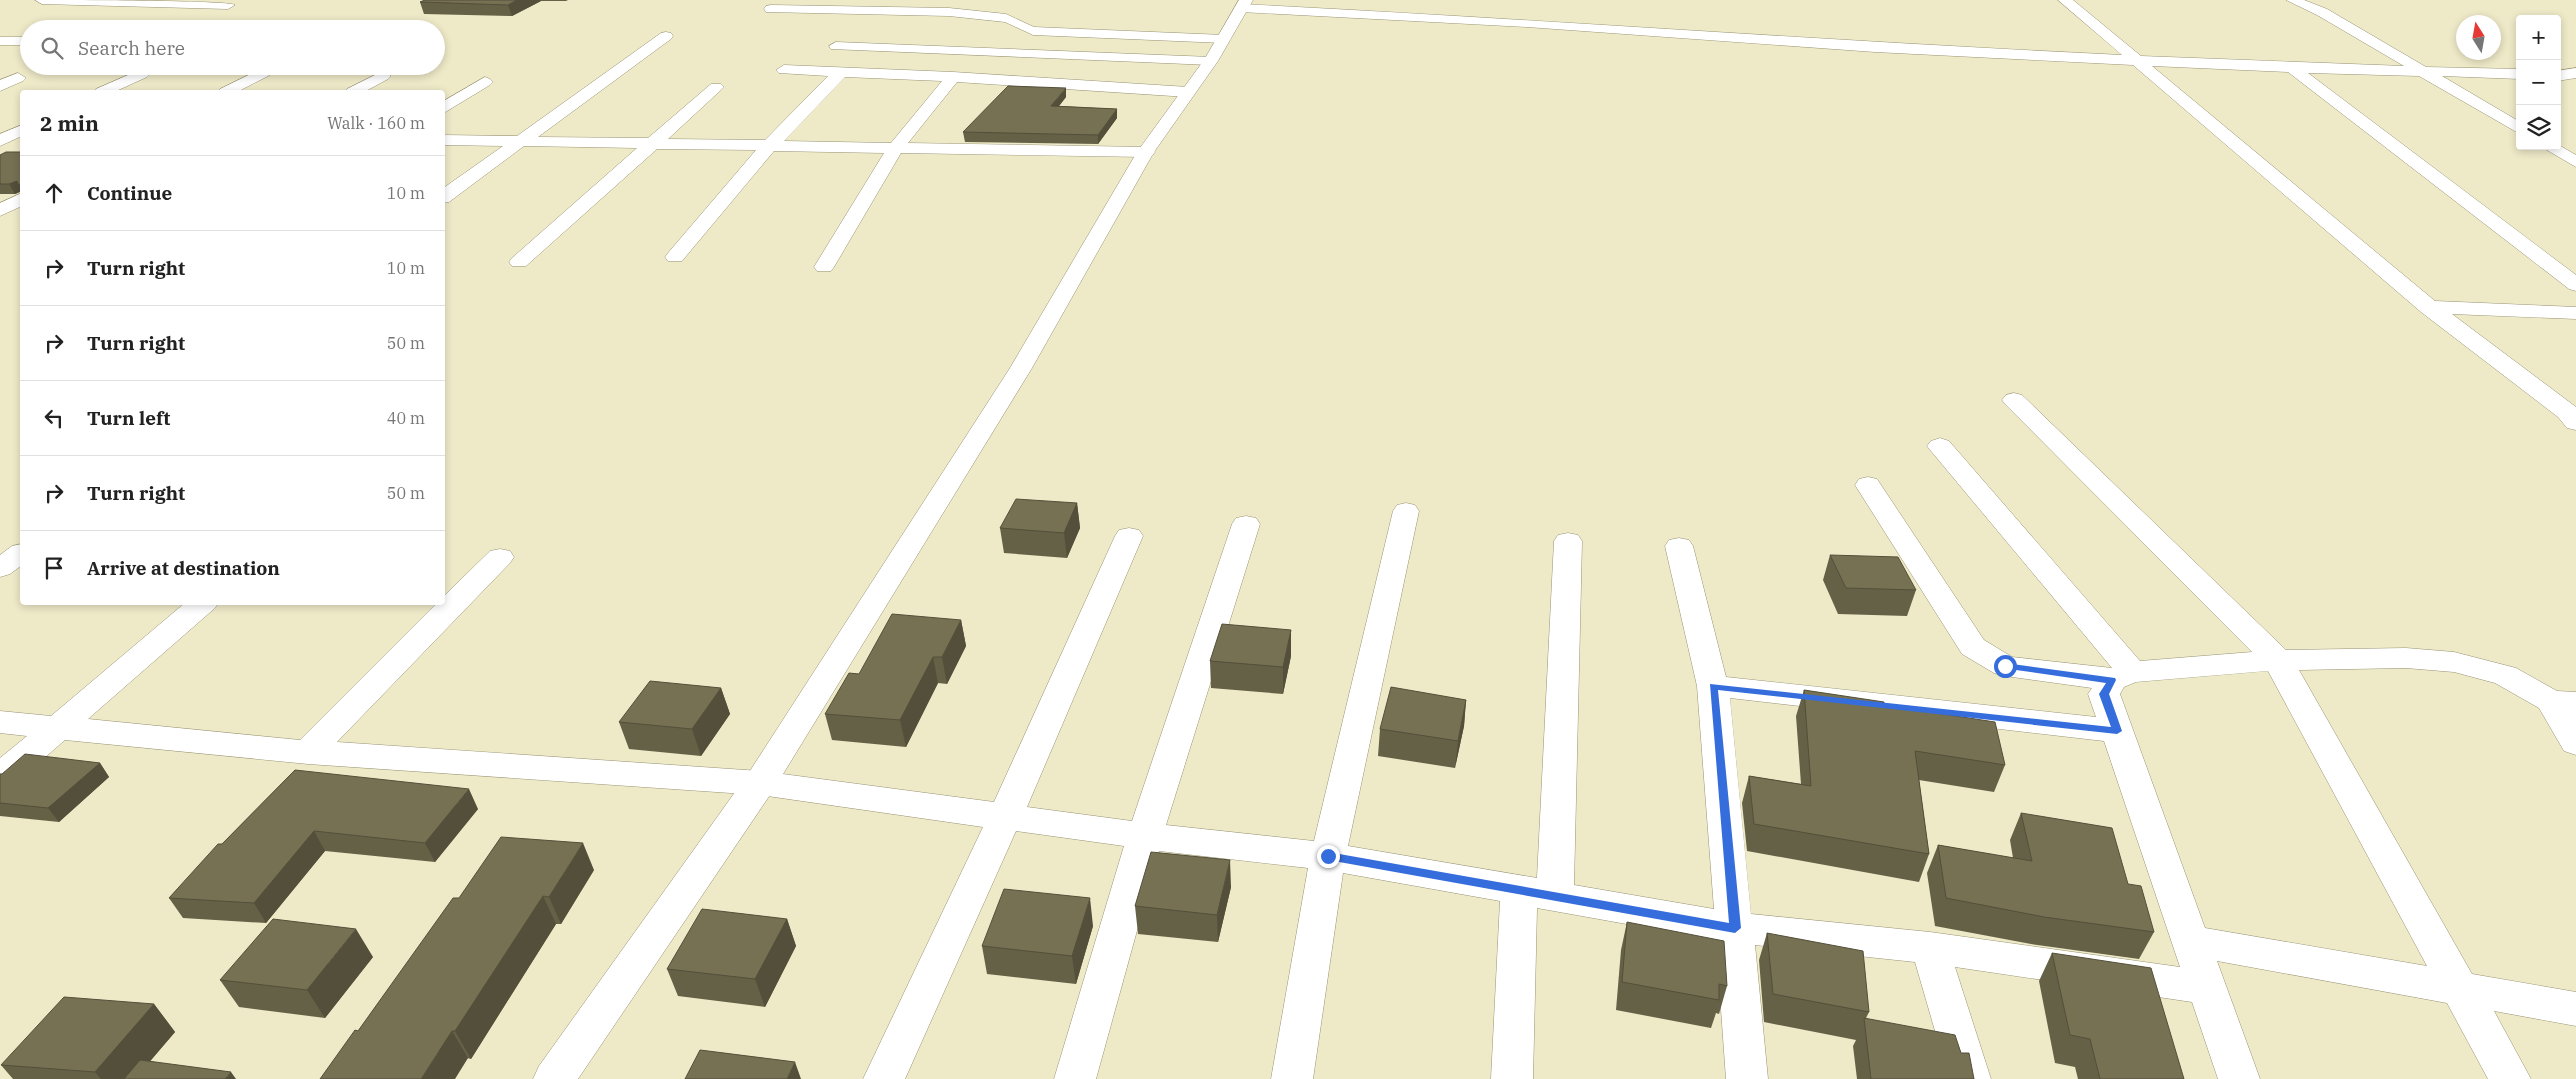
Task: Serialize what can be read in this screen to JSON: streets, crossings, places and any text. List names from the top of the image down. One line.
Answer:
{"north":"top","page":{"map_buttons":["+","−"],"search":"Search here","heading":["2 min","Walk · 160 m"],"list":[["Continue","10 m"],["Turn right","10 m"],["Turn right","50 m"],["Turn left","40 m"],["Turn right","50 m"],"Arrive at destination"]}}
